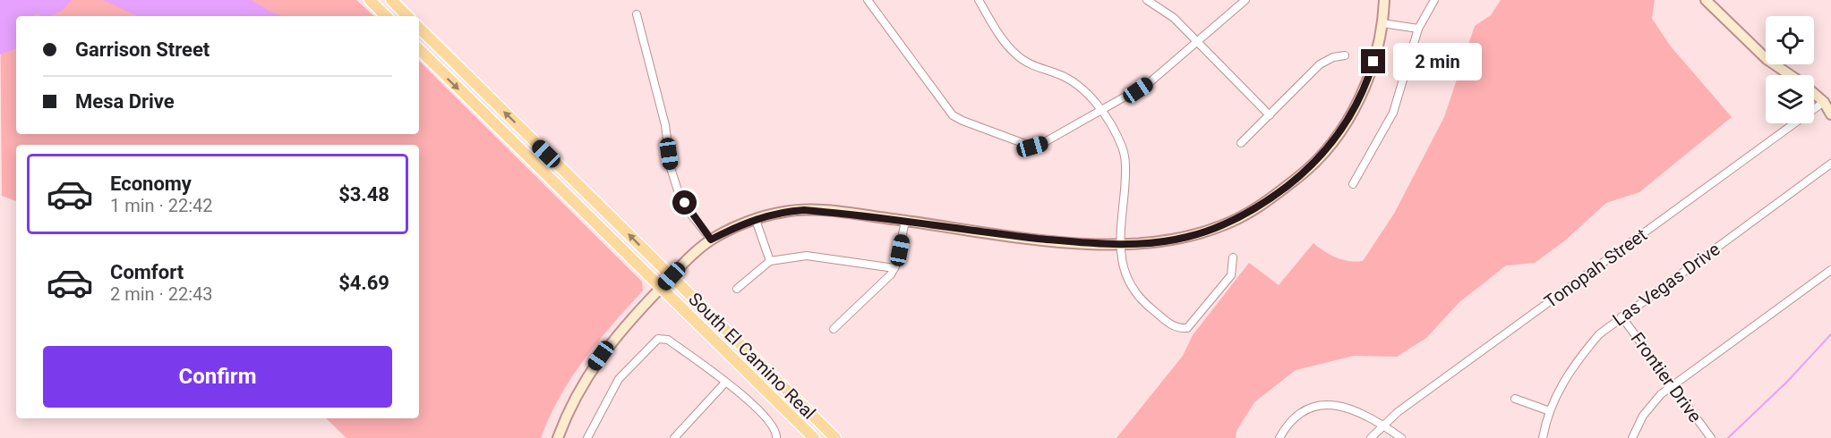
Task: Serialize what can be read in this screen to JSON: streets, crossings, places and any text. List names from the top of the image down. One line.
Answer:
{"streets":{"main road":["South El Camino Real"],"street":["Tonopah Street","Las Vegas Drive","Frontier Drive"]},"crossings":[["Las Vegas Drive","Frontier Drive"]],"page":{"banner":["Garrison Street","Mesa Drive"],"bubble":"2 min","list":[{"name":"Economy","note":"1 min · 22:42","value":"$3.48"},{"name":"Comfort","note":"2 min · 22:43","value":"$4.69"}],"buttons":"Confirm"}}
